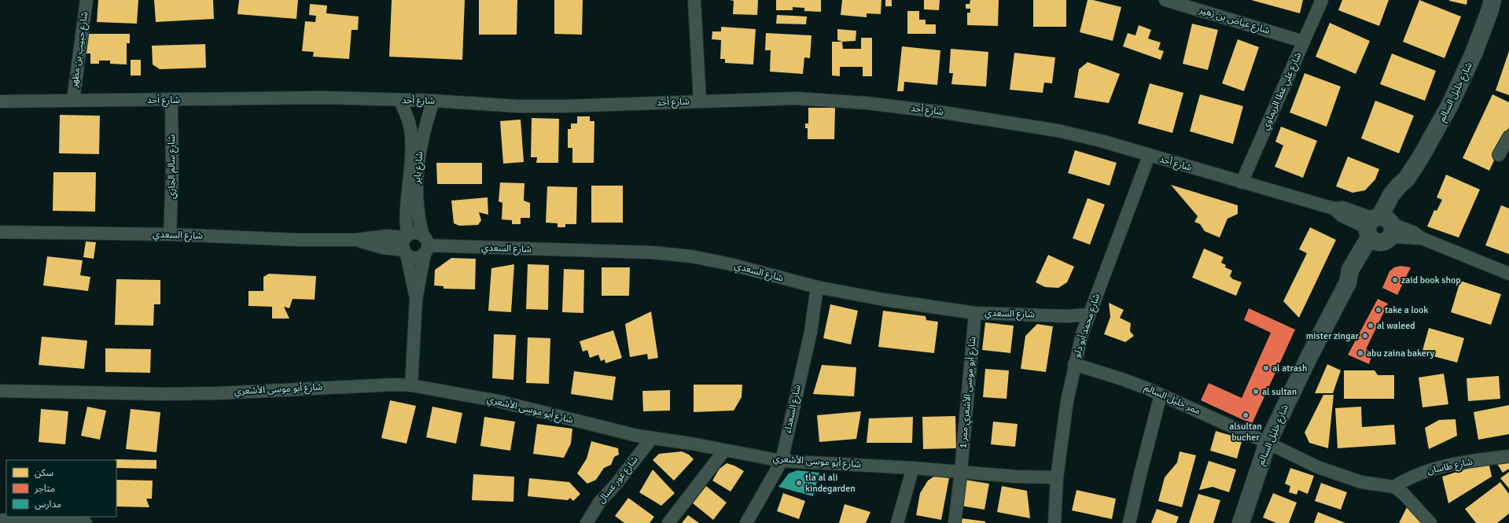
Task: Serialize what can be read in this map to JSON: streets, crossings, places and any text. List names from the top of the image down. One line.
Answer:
{"streets":{"street":["شارع عياض بن زهير","شارع حبيب بن مظهر","شارع علي عطا الريماوي","شارع خليل السالم","شارع أحد","شارع سالم الجازي","شارع باير","شارع السعدي","شارع محمد أبو دلو","شارع أبو موسى الأشعري","شارع أبو موسى الأشعري ممر 1","ممر خليل السالم","شارع السعداء","شارع طاسان","شارع غور عسال"]},"crossings":[["شارع عياض بن زهير","شارع علي عطا الريماوي"],["شارع حبيب بن مظهر","شارع أحد"],["شارع علي عطا الريماوي","شارع أحد"],["شارع خليل السالم","شارع أحد"],["شارع خليل السالم","ممر خليل السالم"],["شارع أحد","شارع سالم الجازي"],["شارع أحد","شارع باير"],["شارع أحد","شارع محمد أبو دلو"],["شارع سالم الجازي","شارع السعدي"],["شارع باير","شارع السعدي"],["شارع باير","شارع أبو موسى الأشعري"],["شارع السعدي","شارع محمد أبو دلو"],["شارع السعدي","شارع أبو موسى الأشعري ممر 1"],["شارع السعدي","شارع السعداء"],["شارع محمد أبو دلو","شارع أبو موسى الأشعري"],["شارع محمد أبو دلو","ممر خليل السالم"],["شارع أبو موسى الأشعري","شارع أبو موسى الأشعري ممر 1"],["شارع أبو موسى الأشعري","شارع السعداء"],["شارع أبو موسى الأشعري","شارع غور عسال"],["ممر خليل السالم","شارع طاسان"]],"places":["zaid book shop","take a look","al waleed","mister zingar","abu zaina bakery","al atrash","al sultan","alsultan bucher","tla al ali kindegarden"],"legend":["سكن","متاجر","مدارس"]}
